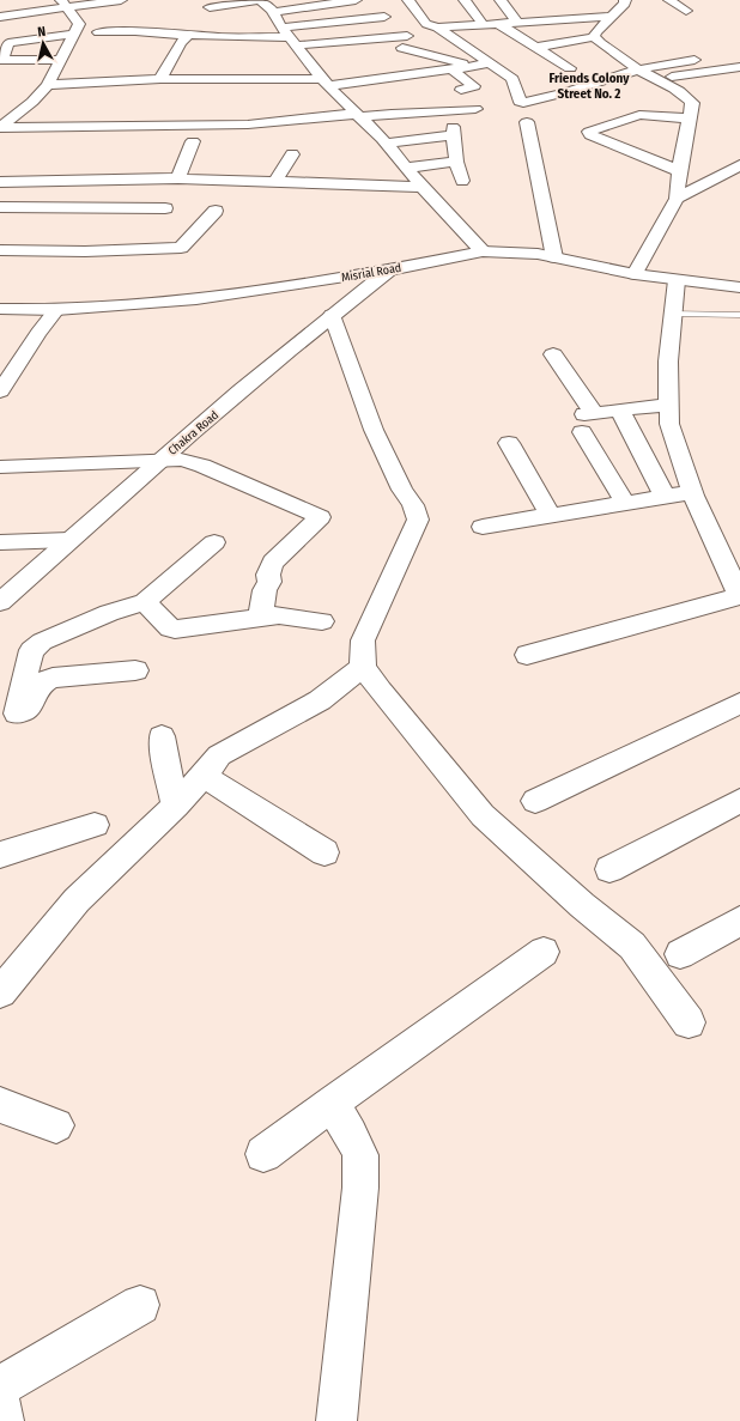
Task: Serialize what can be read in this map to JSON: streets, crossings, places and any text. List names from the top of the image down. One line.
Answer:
{"streets":{"street":["Misrial Road","Chakra Road"]},"crossings":[["Misrial Road","Chakra Road"]],"districts":["Friends Colony Street No. 2"],"north":"top"}
